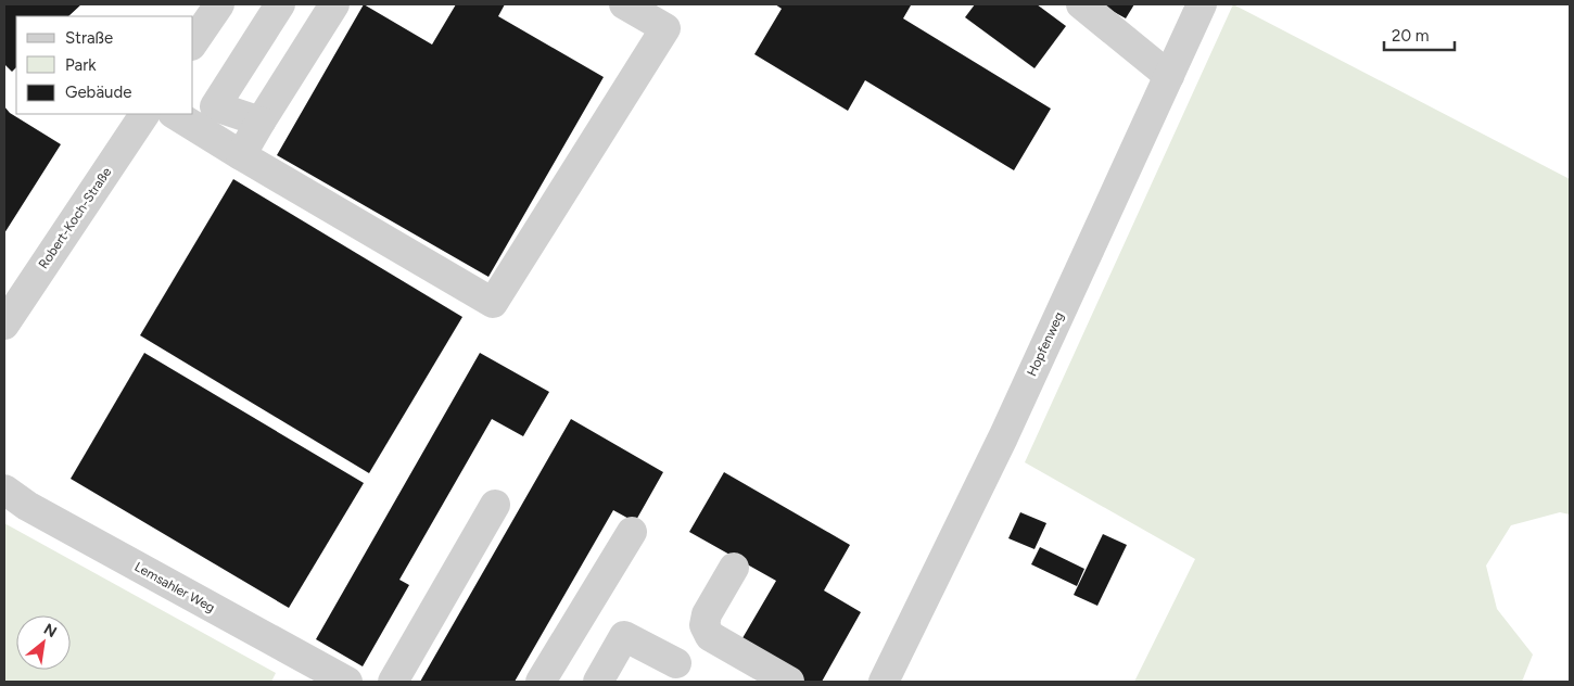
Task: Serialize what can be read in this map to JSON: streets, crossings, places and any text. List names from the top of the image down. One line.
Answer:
{"streets":{"street":["Robert-Koch-Straße","Hopfenweg","Lemsahler Weg"]},"legend":["Straße","Park","Gebäude"],"scale_bar":"20 m","north":"top right"}
